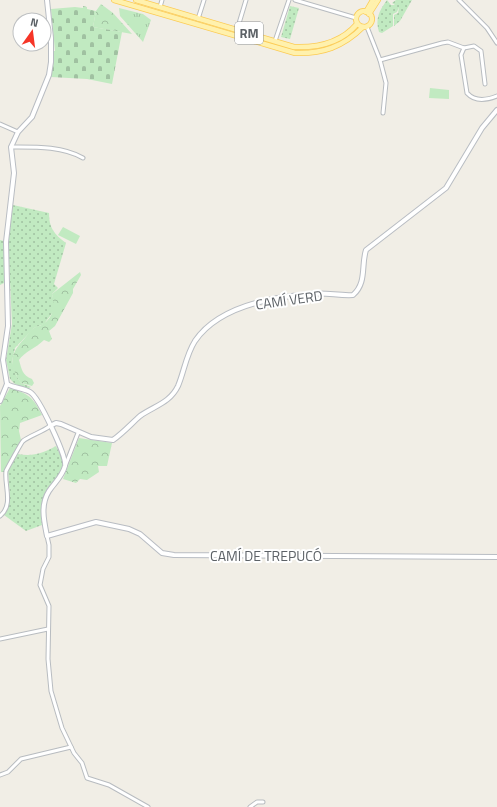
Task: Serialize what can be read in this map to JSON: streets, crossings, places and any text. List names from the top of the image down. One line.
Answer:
{"streets":{"main road":["RM"],"street":["CAMÍ VERD","CAMÍ DE TREPUCÓ"]},"north":"top"}
